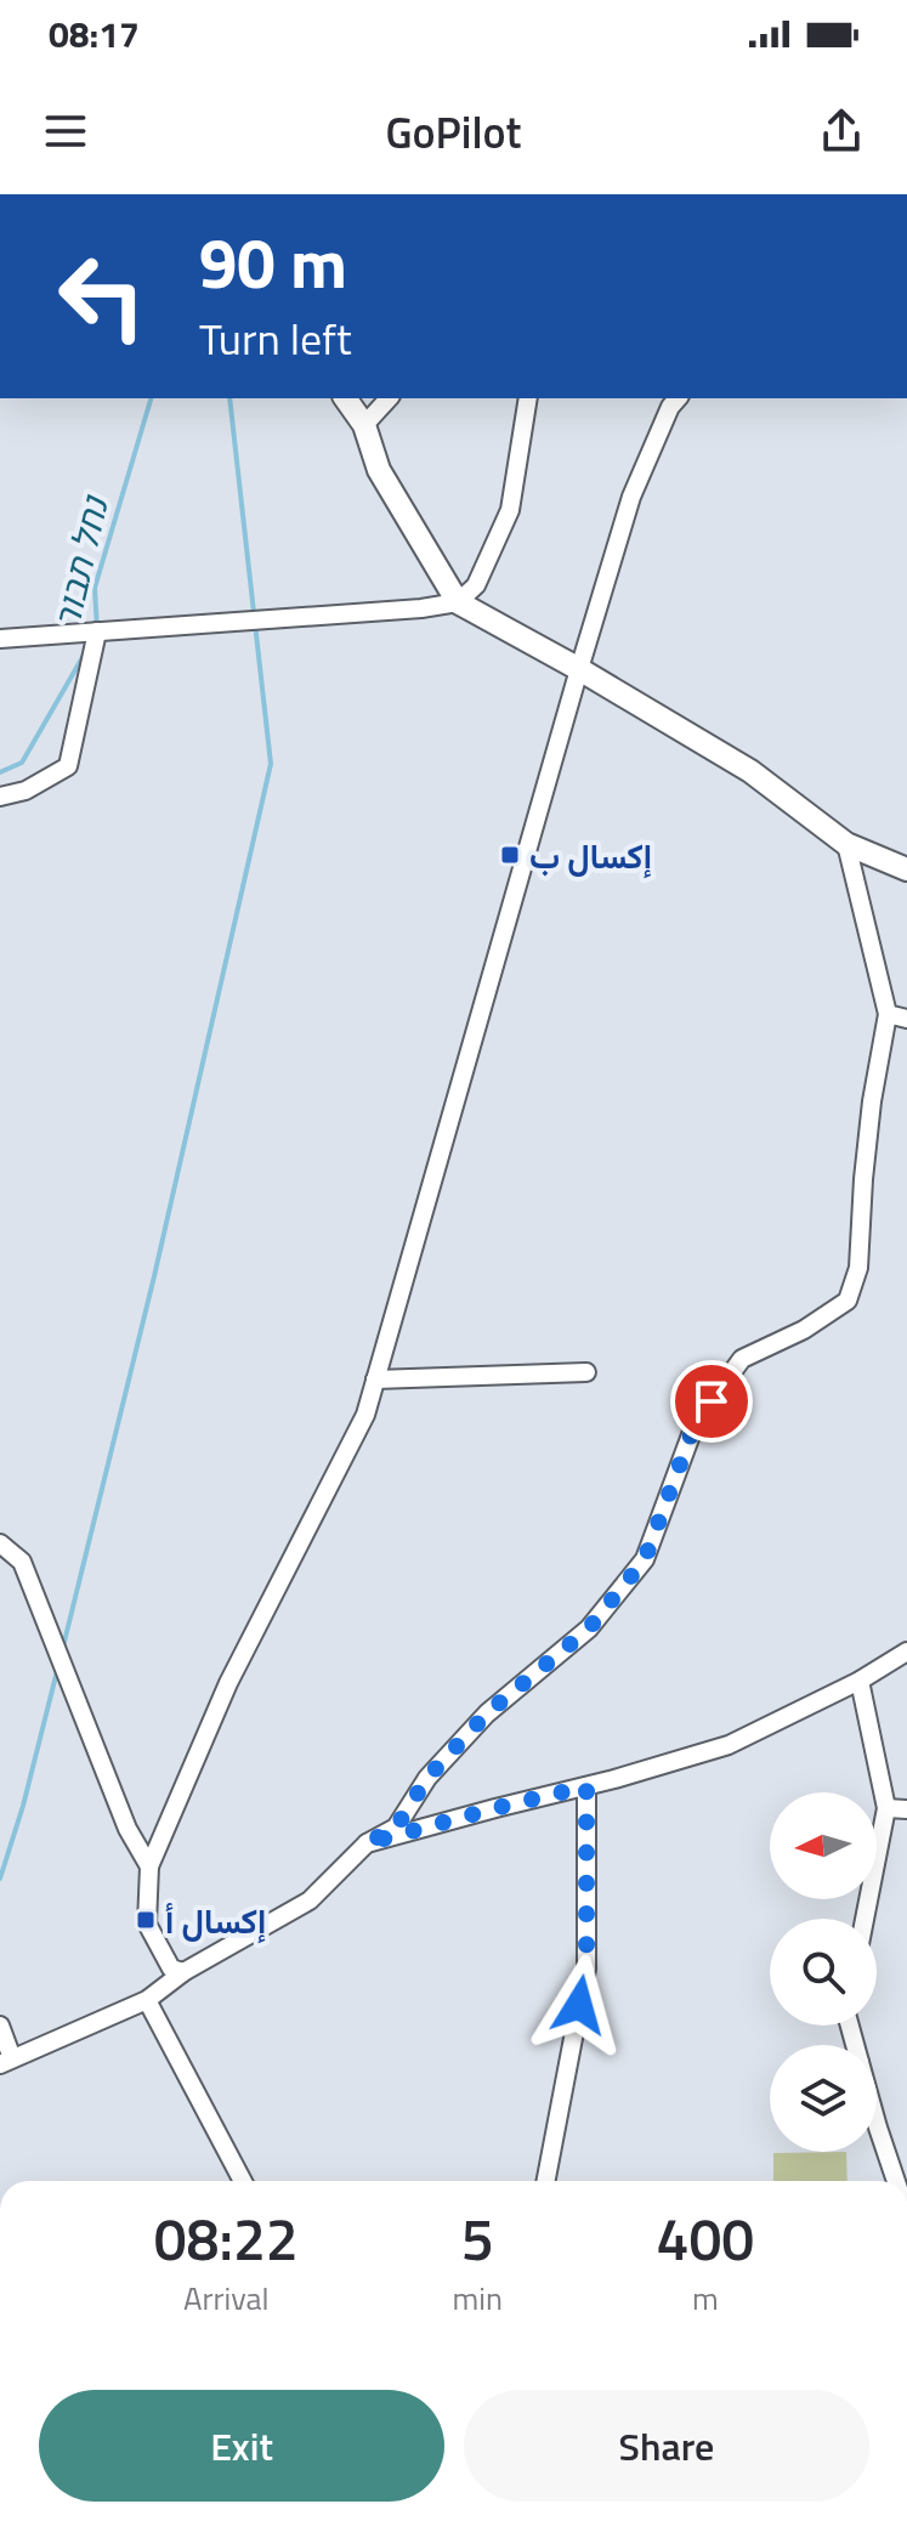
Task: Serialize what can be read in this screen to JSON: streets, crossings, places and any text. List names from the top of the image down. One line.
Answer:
{"water":["נחל תבור"],"places":{"transit":["إكسال ب","إكسال أ"]},"north":"left","page":{"status":"08:17","header":"GoPilot","turn":["90 m","Turn left"],"eta":["08:22","Arrival","5","min","400","m"],"buttons":["Exit","Share"]}}
